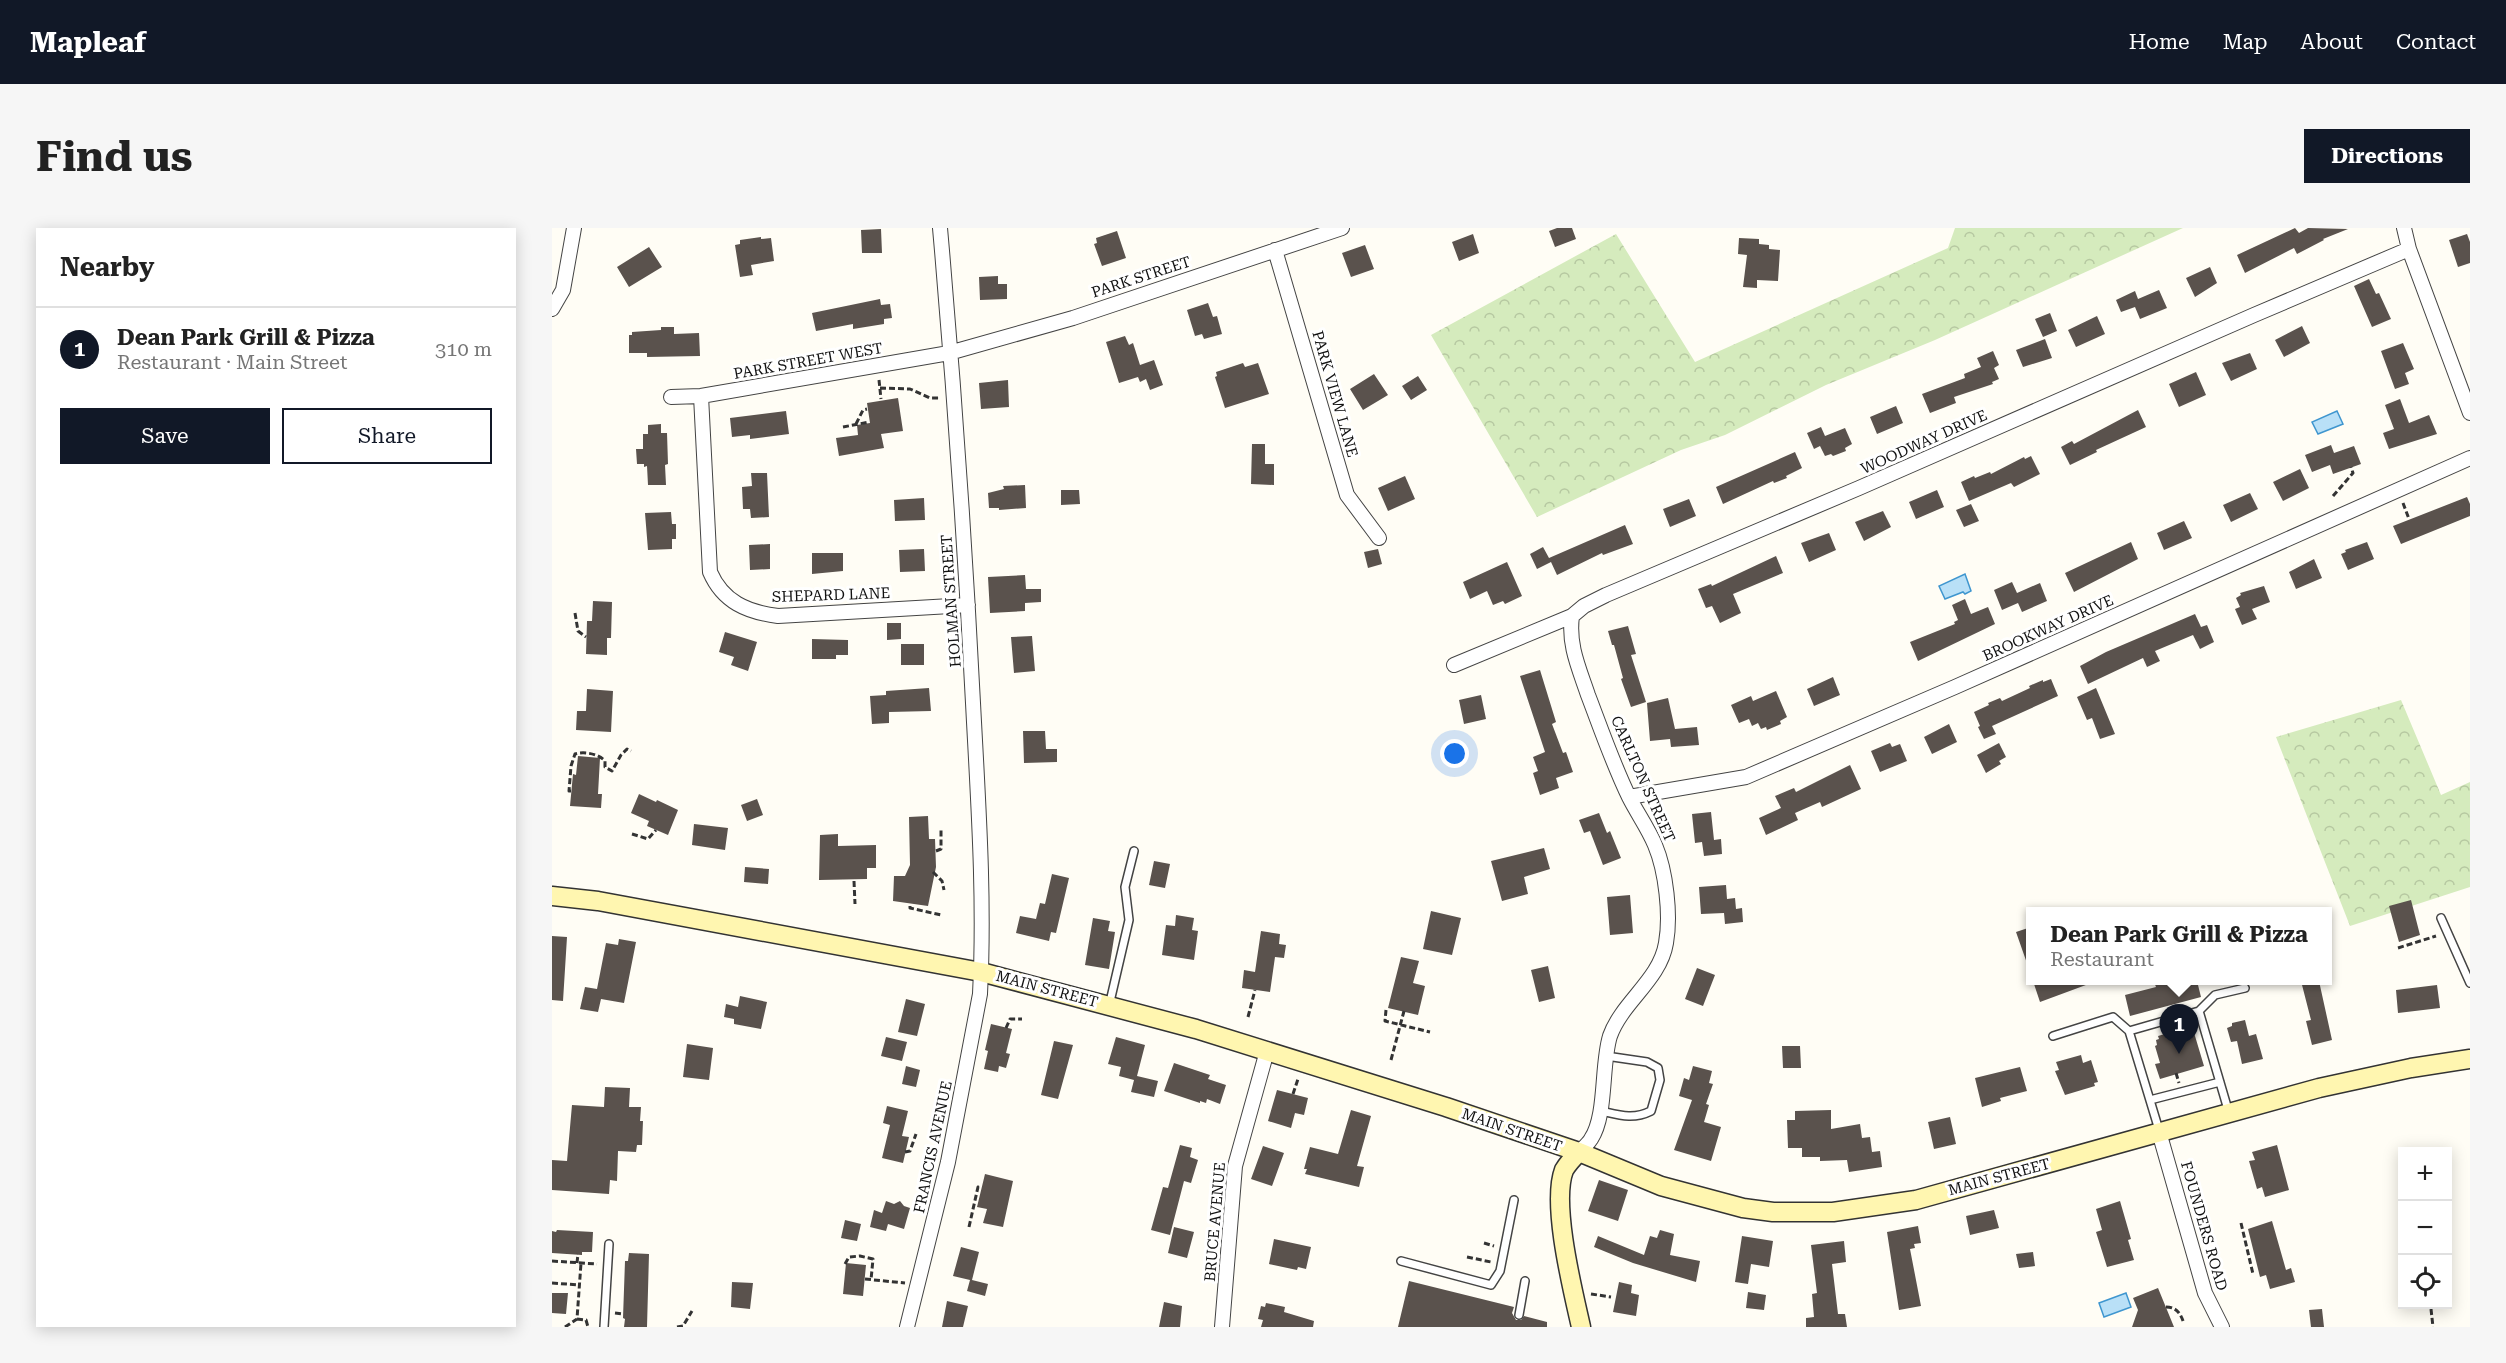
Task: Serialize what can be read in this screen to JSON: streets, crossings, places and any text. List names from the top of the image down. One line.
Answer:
{"streets":{"main road":["MAIN STREET"],"street":["PARK STREET","PARK STREET WEST","PARK VIEW LANE","WOODWAY DRIVE","SHEPARD LANE","HOLMAN STREET","BROOKWAY DRIVE","CARLTON STREET","FRANCIS AVENUE","BRUCE AVENUE","FOUNDERS ROAD"]},"crossings":[["PARK STREET","PARK STREET WEST"],["PARK STREET","PARK VIEW LANE"],["PARK STREET","HOLMAN STREET"],["PARK STREET WEST","SHEPARD LANE"],["PARK STREET WEST","HOLMAN STREET"],["WOODWAY DRIVE","CARLTON STREET"],["SHEPARD LANE","HOLMAN STREET"],["HOLMAN STREET","MAIN STREET"],["HOLMAN STREET","FRANCIS AVENUE"],["BROOKWAY DRIVE","CARLTON STREET"],["CARLTON STREET","MAIN STREET"],["MAIN STREET","FRANCIS AVENUE"],["MAIN STREET","BRUCE AVENUE"],["MAIN STREET","FOUNDERS ROAD"]],"page":{"header":"Mapleaf","nav":["Home","Map","About","Contact"],"buttons":["Directions",["Save","Share"]],"title":"Find us","heading":"Nearby","list":[{"mark":"1","name":"Dean Park Grill & Pizza","note":"Restaurant · Main Street","value":"310 m"}],"popup":["Dean Park Grill & Pizza","Restaurant"],"pins":"1","map_buttons":["+","−"]}}
